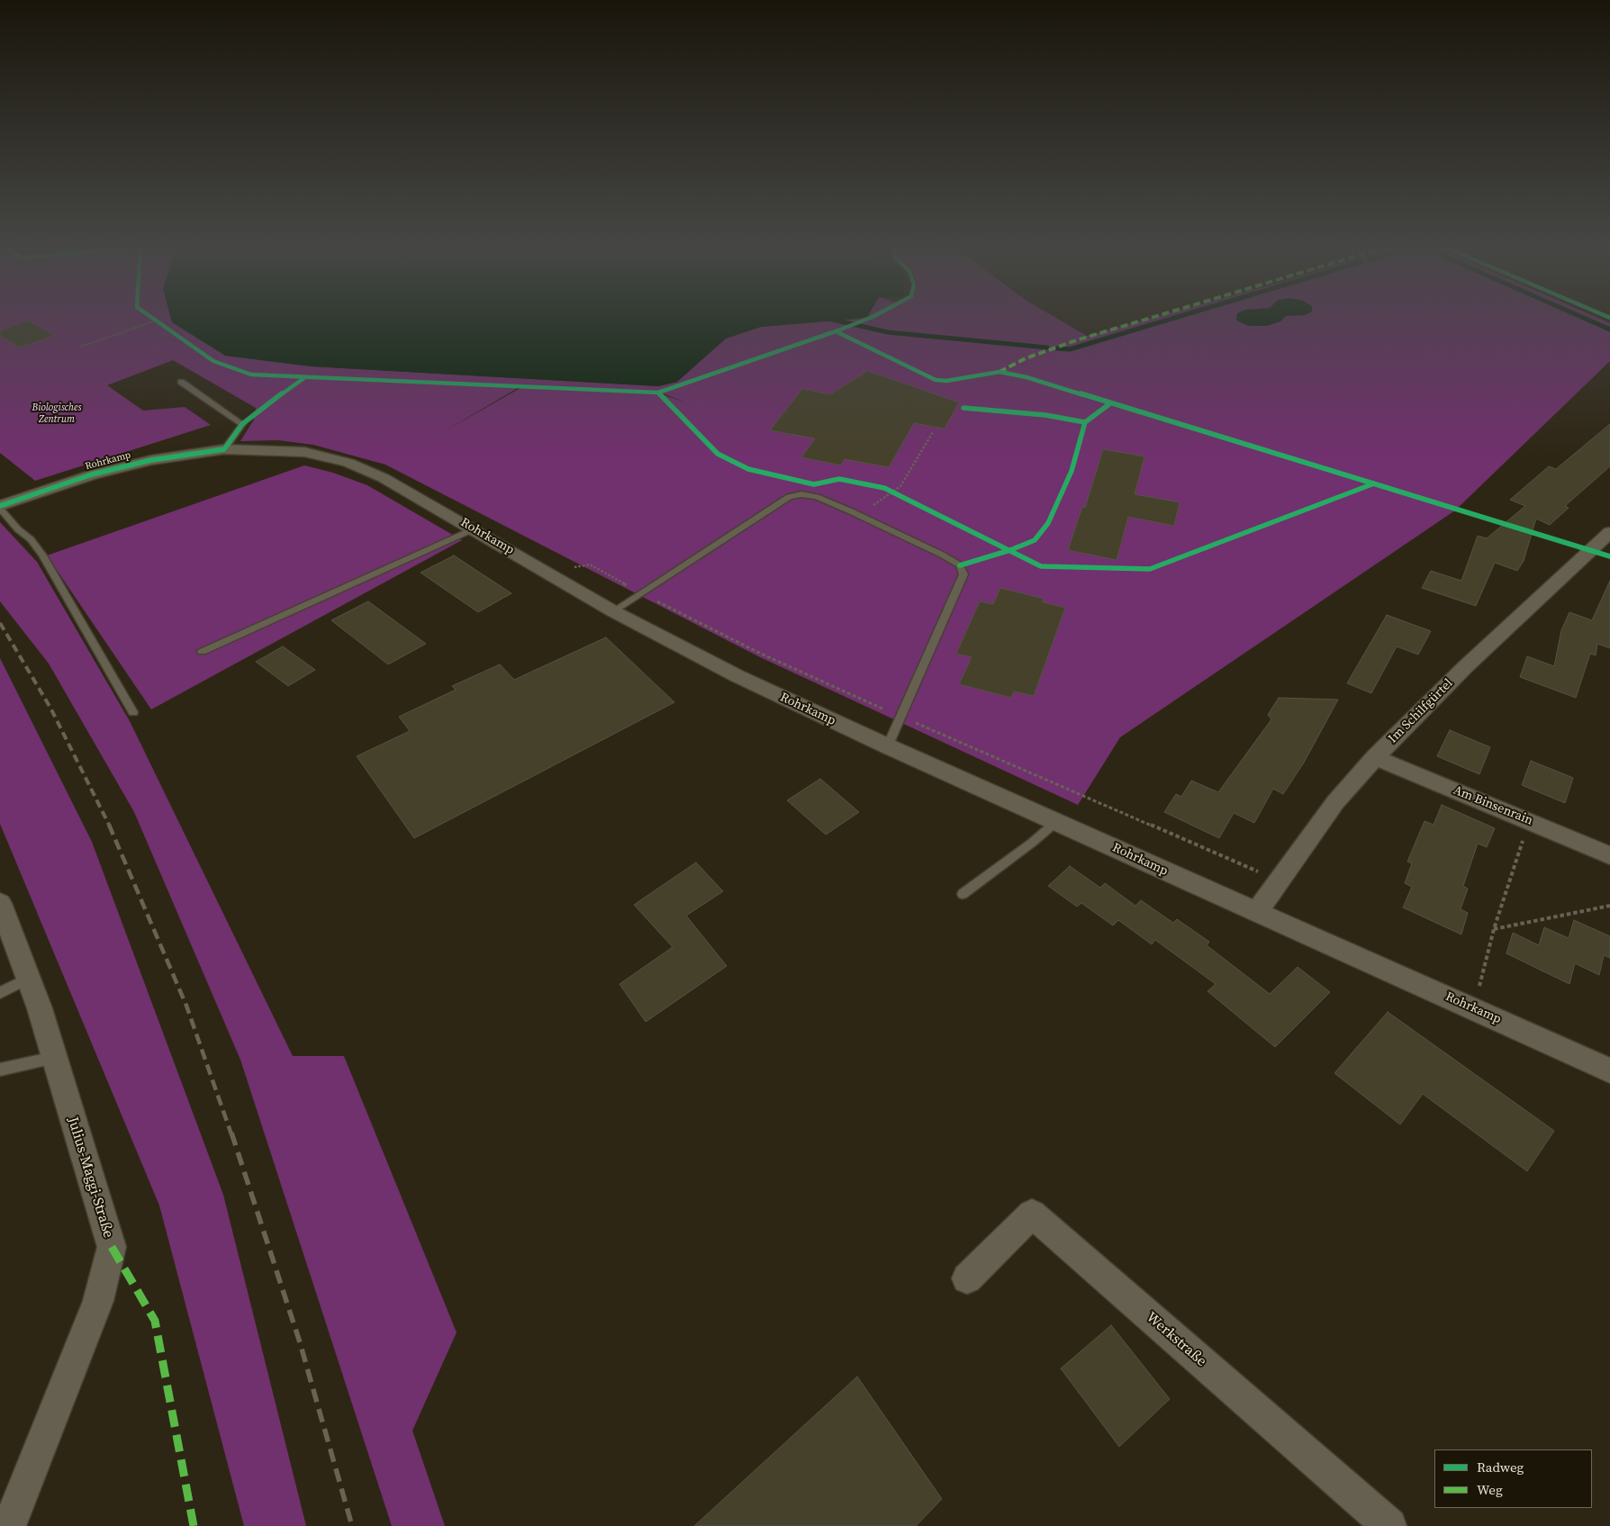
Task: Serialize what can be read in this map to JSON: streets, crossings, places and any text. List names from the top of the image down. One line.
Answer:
{"streets":{"street":["Rohrkamp","Im Schilfgürtel","Am Binsenrain","Julius-Maggi-Straße","Werkstraße"]},"crossings":[["Rohrkamp","Im Schilfgürtel"],["Im Schilfgürtel","Am Binsenrain"]],"parks":["Biologisches Zentrum"],"legend":["Radweg","Weg"]}
